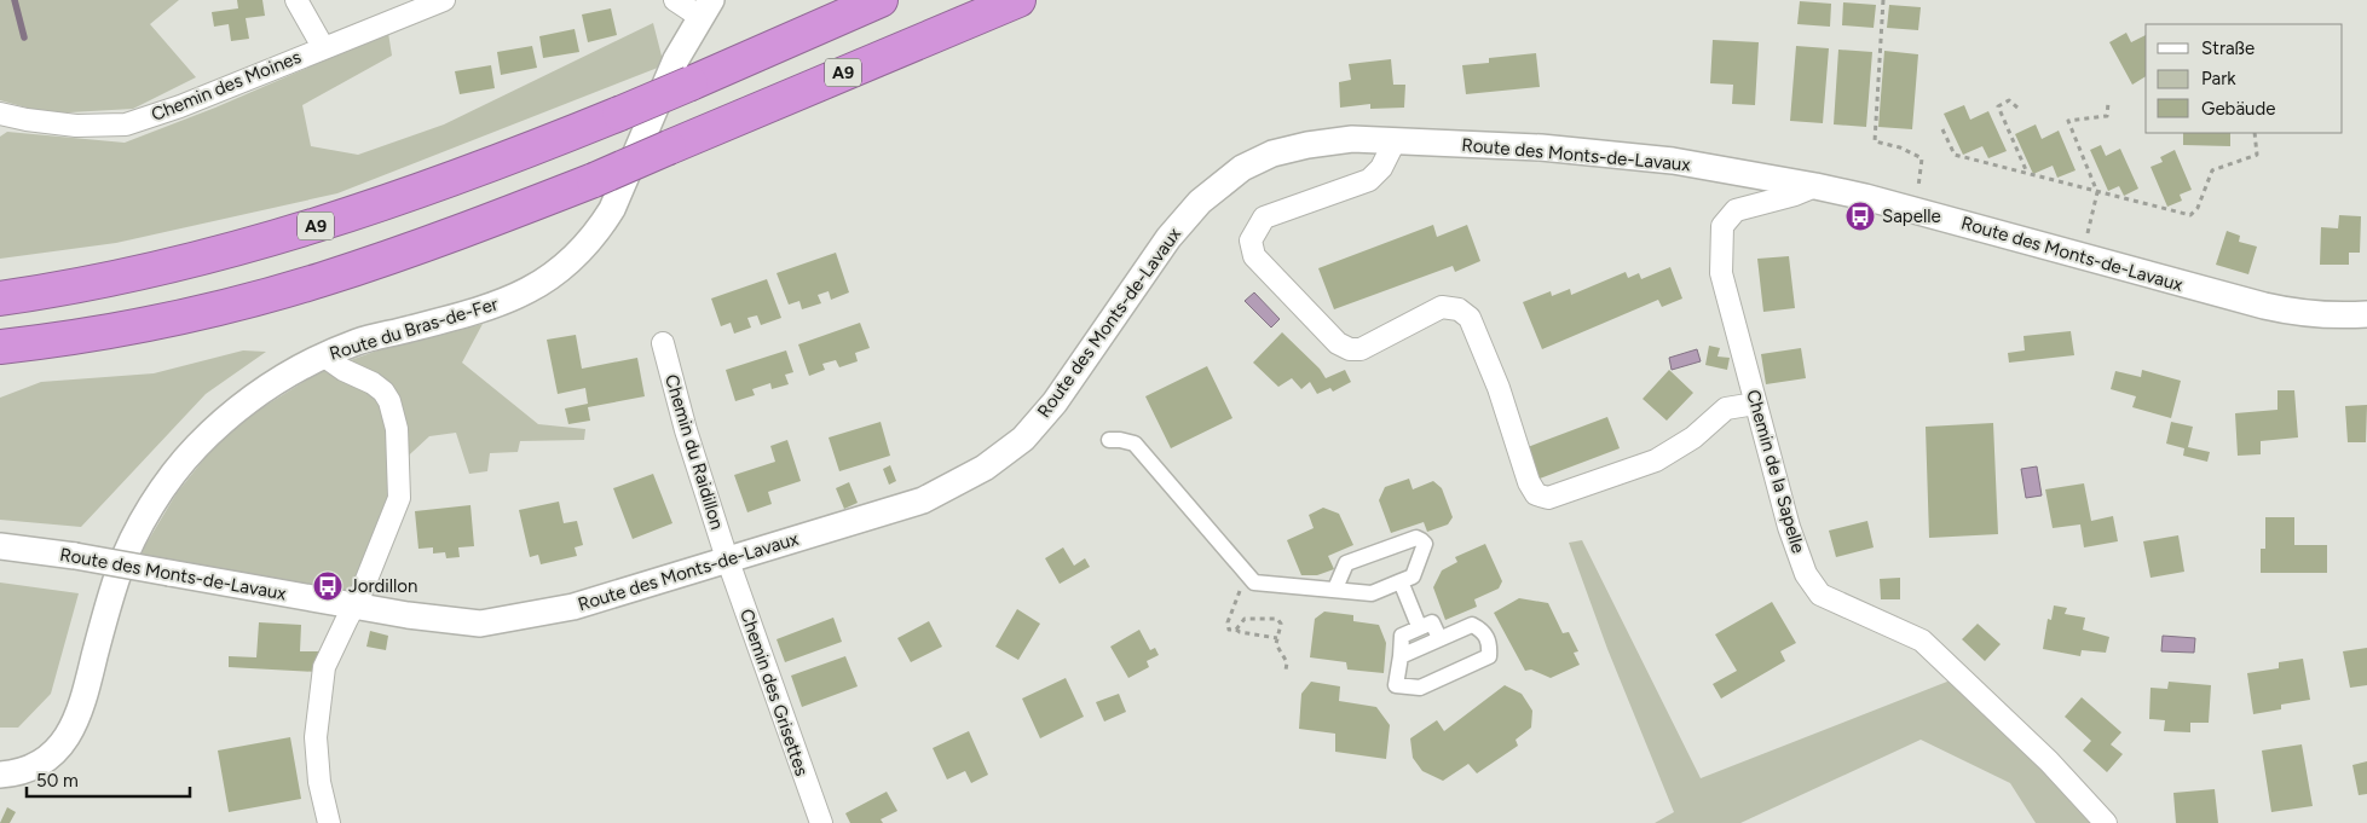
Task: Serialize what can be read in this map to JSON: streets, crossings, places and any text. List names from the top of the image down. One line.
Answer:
{"streets":{"highway":["A9"],"street":["Chemin des Moines","Route des Monts-de-Lavaux","Route du Bras-de-Fer","Chemin du Raidillon","Chemin de la Sapelle","Chemin des Grisettes"]},"crossings":[["Route des Monts-de-Lavaux","Chemin du Raidillon"],["Route des Monts-de-Lavaux","Chemin de la Sapelle"],["Route des Monts-de-Lavaux","Chemin des Grisettes"],["Chemin du Raidillon","Chemin des Grisettes"]],"places":{"bus stop":["Sapelle","Jordillon"]},"legend":["Straße","Park","Gebäude"],"scale_bar":"50 m"}
